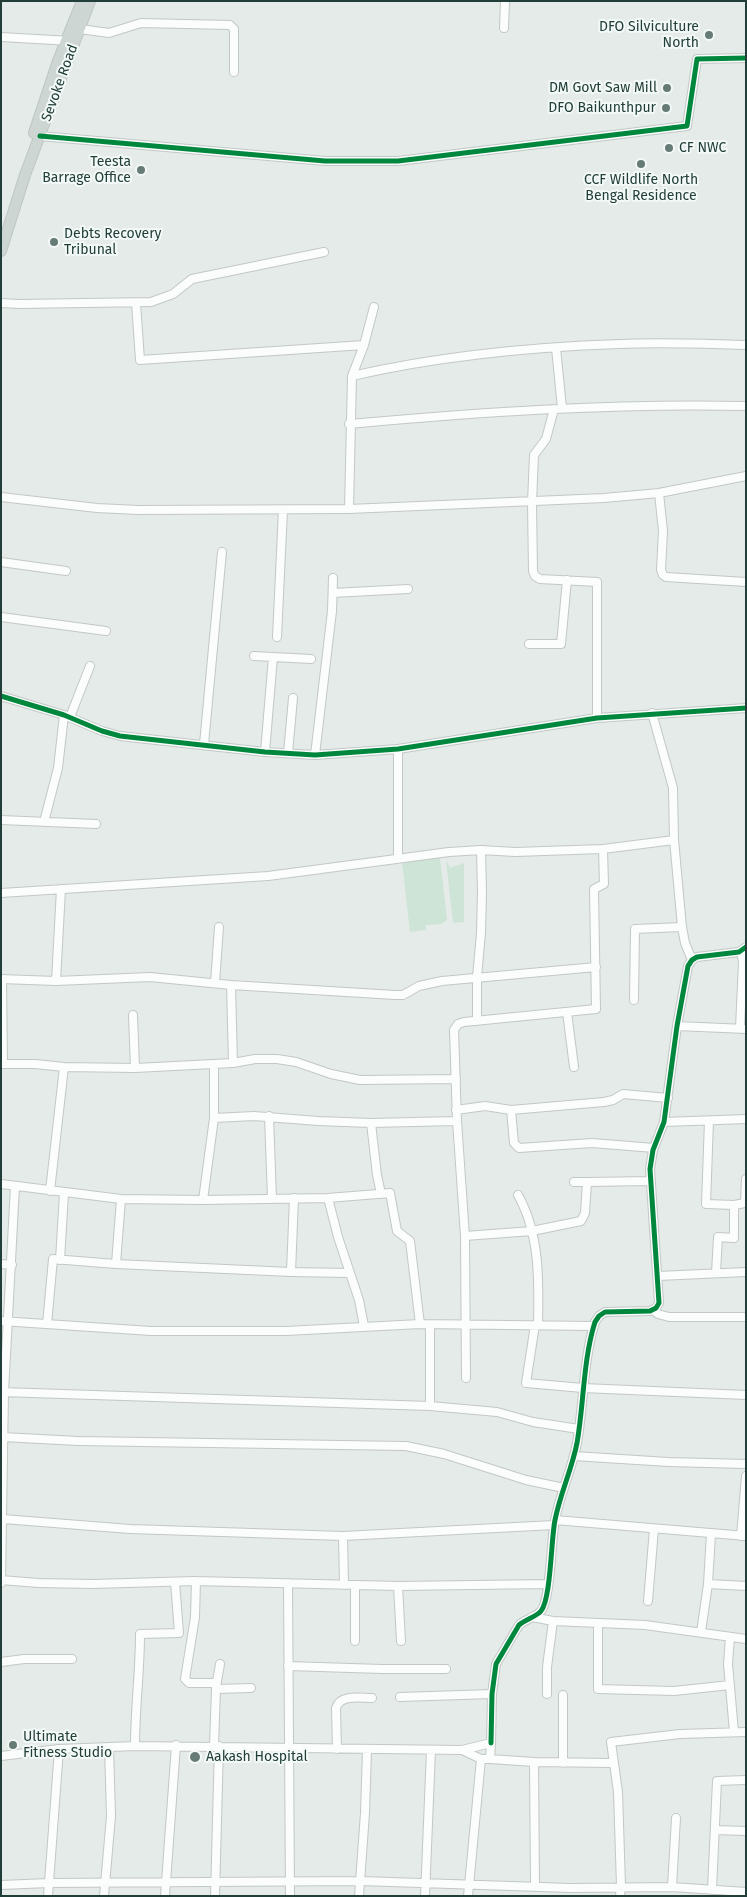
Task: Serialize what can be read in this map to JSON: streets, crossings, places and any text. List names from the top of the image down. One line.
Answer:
{"streets":{"main road":["Sevoke Road"]},"places":["DFO Silviculture North","DM Govt Saw Mill","DFO Baikunthpur","CF NWC","CCF Wildlife North Bengal Residence","Teesta Barrage Office","Debts Recovery Tribunal","Ultimate Fitness Studio","Aakash Hospital"]}
